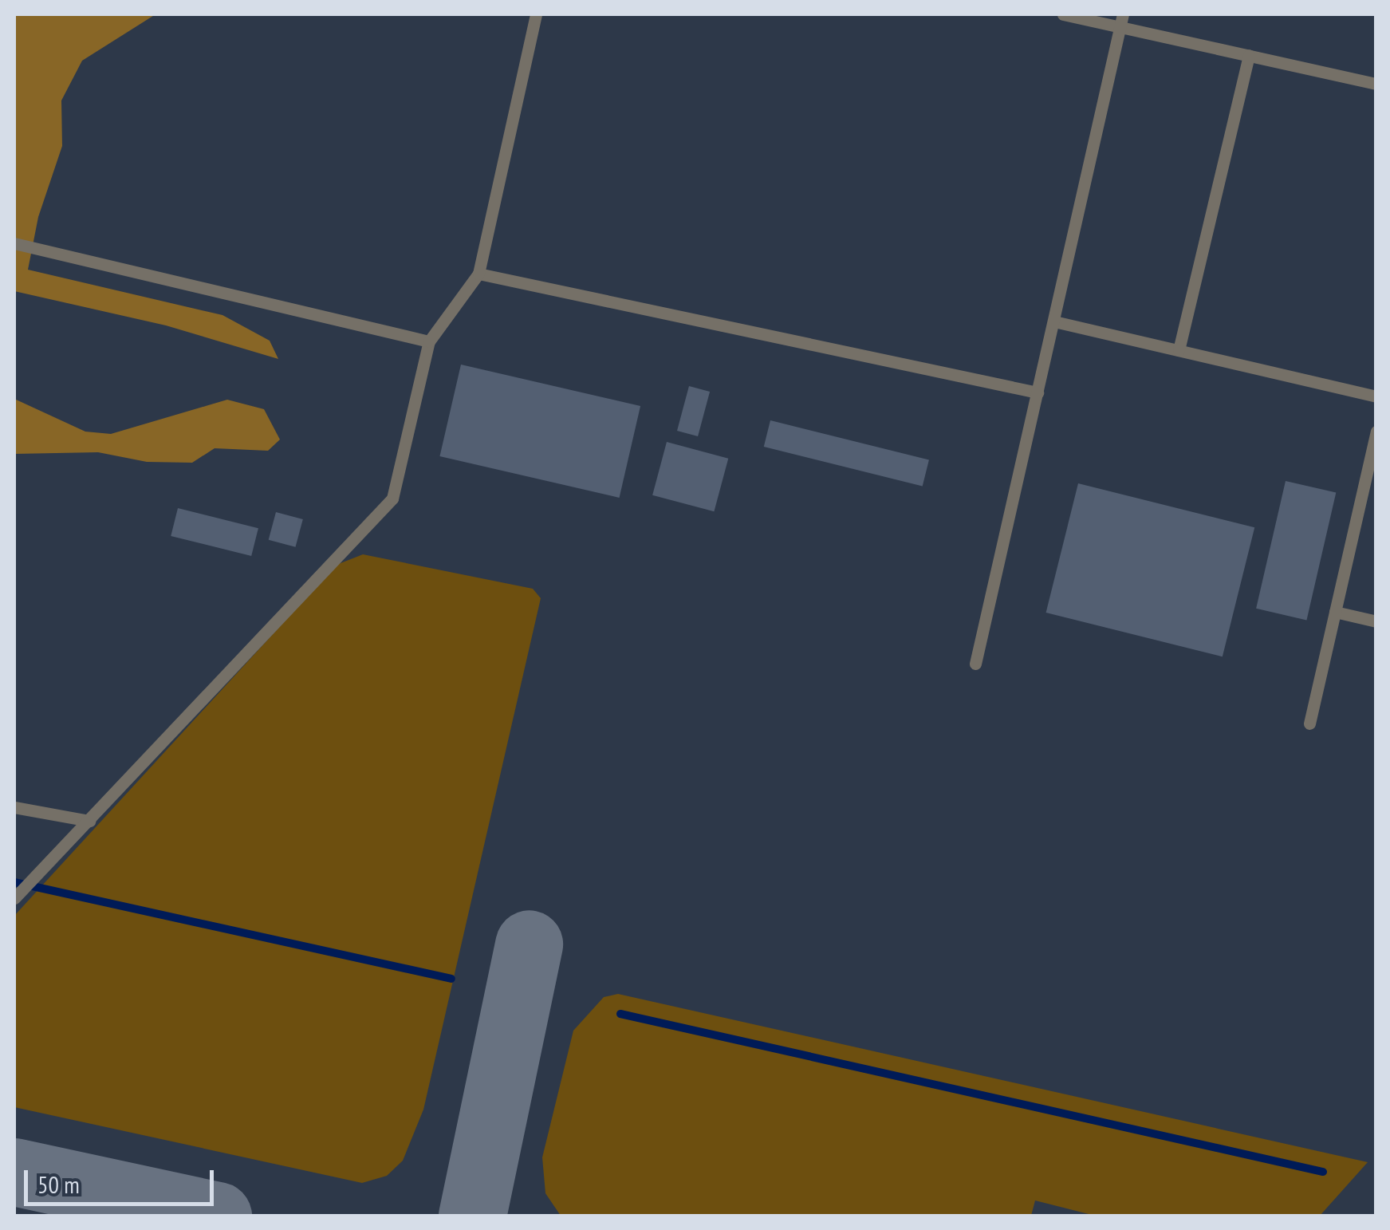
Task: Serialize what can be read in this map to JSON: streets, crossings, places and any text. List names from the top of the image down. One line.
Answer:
{"scale_bar":"50 m"}
